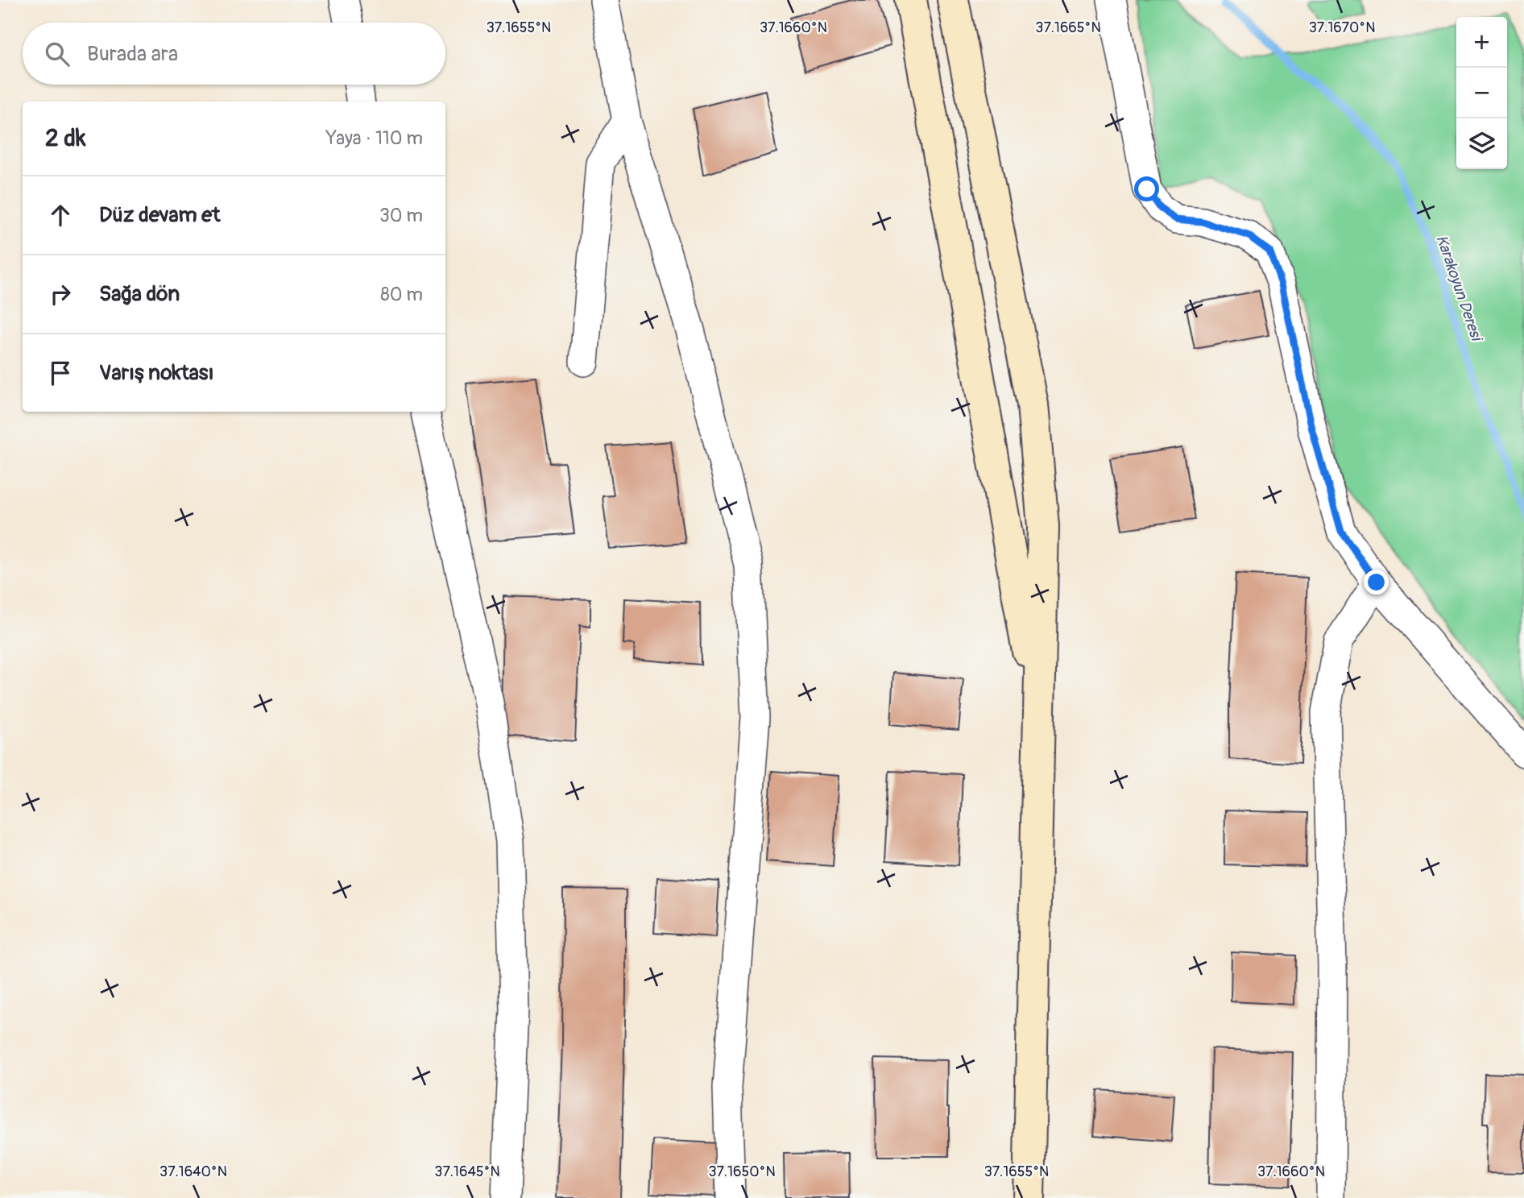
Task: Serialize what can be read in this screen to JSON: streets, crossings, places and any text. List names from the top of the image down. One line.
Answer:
{"water":["Karakoyun Deresi"],"page":{"map_buttons":["+","−"],"search":"Burada ara","heading":["2 dk","Yaya · 110 m"],"list":[["Düz devam et","30 m"],["Sağa dön","80 m"],"Varış noktası"]},"coordinates":["37.1655°N","37.1660°N","37.1665°N","37.1670°N","37.1640°N","37.1645°N","37.1650°N"]}
